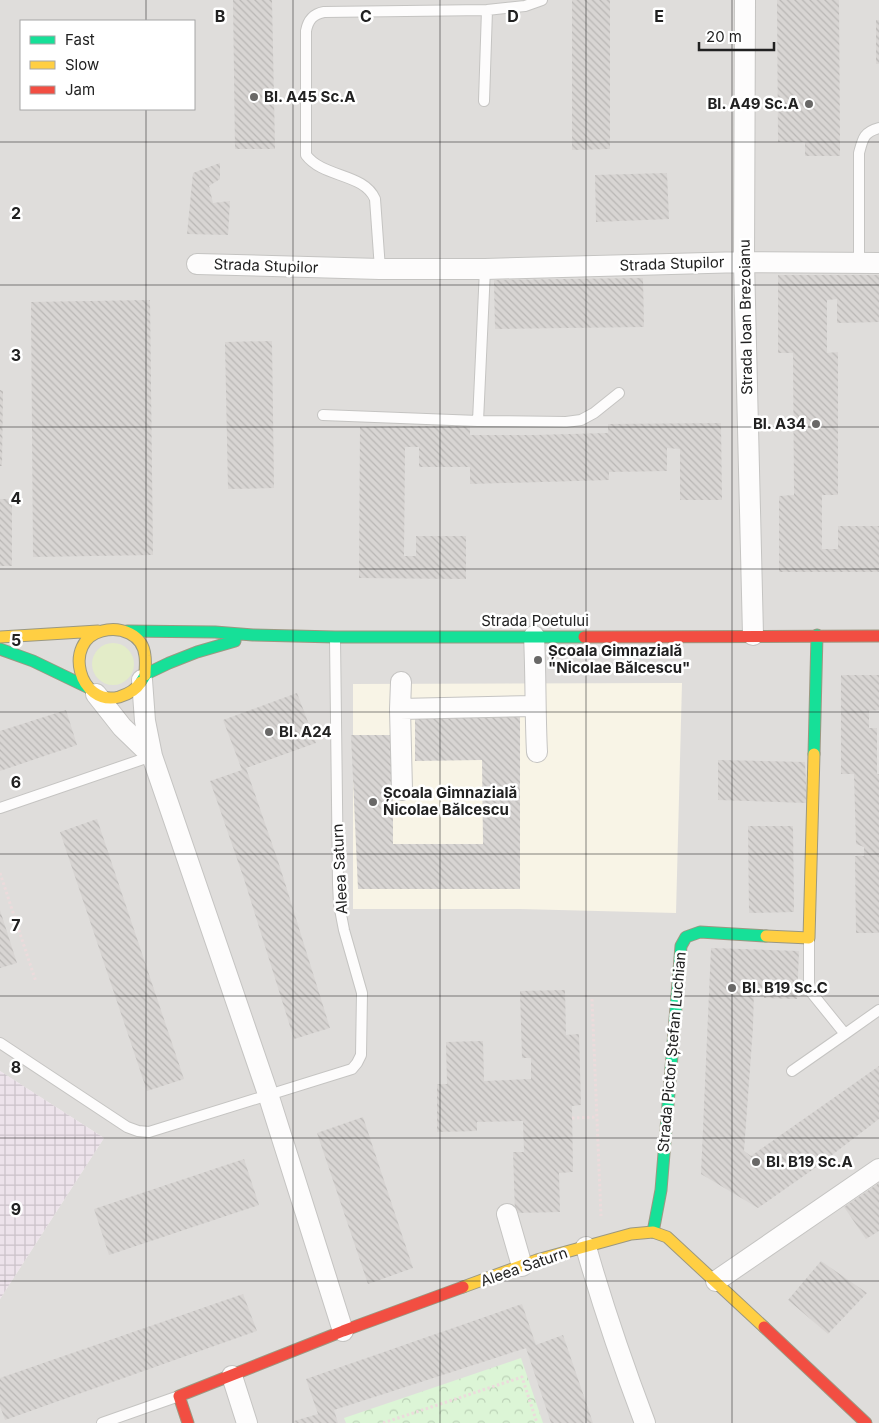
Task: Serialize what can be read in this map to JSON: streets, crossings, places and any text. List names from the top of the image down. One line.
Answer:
{"streets":{"street":["Strada Stupilor","Strada Ioan Brezoianu","Strada Poetului","Aleea Saturn","Strada Pictor Ștefan Luchian"]},"crossings":[["Strada Stupilor","Strada Ioan Brezoianu"],["Strada Ioan Brezoianu","Strada Poetului"],["Strada Poetului","Aleea Saturn"]],"places":["Bl. A45 Sc.A","Bl. A49 Sc.A","Bl. A34","Școala Gimnazială \"Nicolae Bălcescu\"","Bl. A24","Școala Gimnazială Nicolae Bălcescu","Bl. B19 Sc.C","Bl. B19 Sc.A"],"legend":["Fast","Slow","Jam"],"scale_bar":"20 m","grid":{"columns":["B","C","D","E"],"rows":["2","3","4","5","6","7","8","9"]}}
